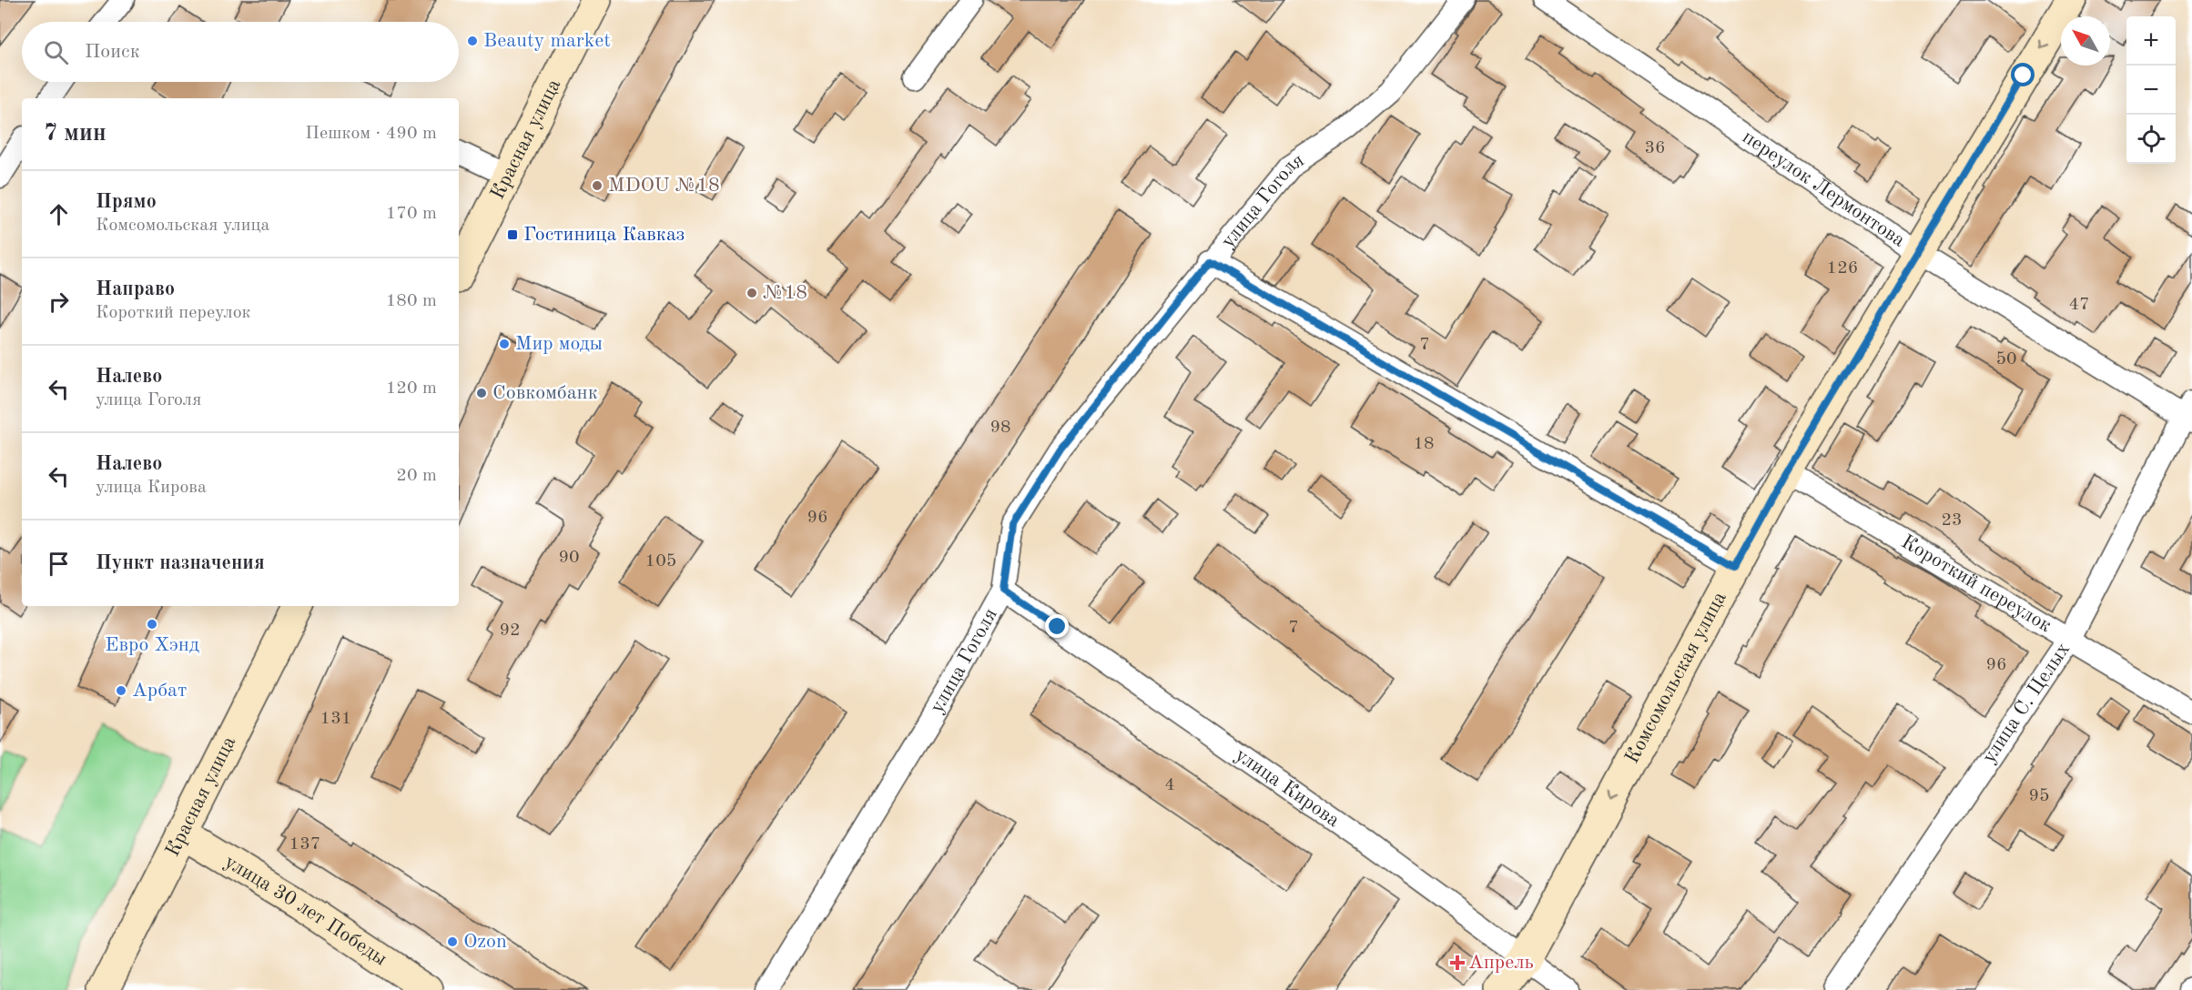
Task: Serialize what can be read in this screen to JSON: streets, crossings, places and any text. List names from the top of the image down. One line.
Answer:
{"streets":{"main road":["Красная улица","Комсомольская улица","улица 30 лет Победы"],"street":["переулок Лермонтова","улица Гоголя","Короткий переулок","улица С. Целых","улица Кирова"]},"crossings":[["Красная улица","улица 30 лет Победы"],["переулок Лермонтова","Комсомольская улица"],["переулок Лермонтова","улица С. Целых"],["улица Гоголя","улица Кирова"],["Короткий переулок","Комсомольская улица"],["Короткий переулок","улица С. Целых"],["Комсомольская улица","улица Кирова"]],"one_way":["Комсомольская улица"],"places":{"other":["Beauty market","MDOU №18","№18","Мир моды","Совкомбанк","Евро Хэнд","Арбат","Ozon"],"transit":["Гостиница Кавказ"],"health":["Апрель"]},"house_numbers":["36","126","47","7","50","98","18","96","23","90","105","7","92","96","131","4","95","137"],"north":"top left","page":{"map_buttons":["+","−"],"search":"Поиск","heading":["7 мин","Пешком · 490 m"],"list":[["Прямо","Комсомольская улица","170 m"],["Направо","Короткий переулок","180 m"],["Налево","улица Гоголя","120 m"],["Налево","улица Кирова","20 m"],"Пункт назначения"]}}
